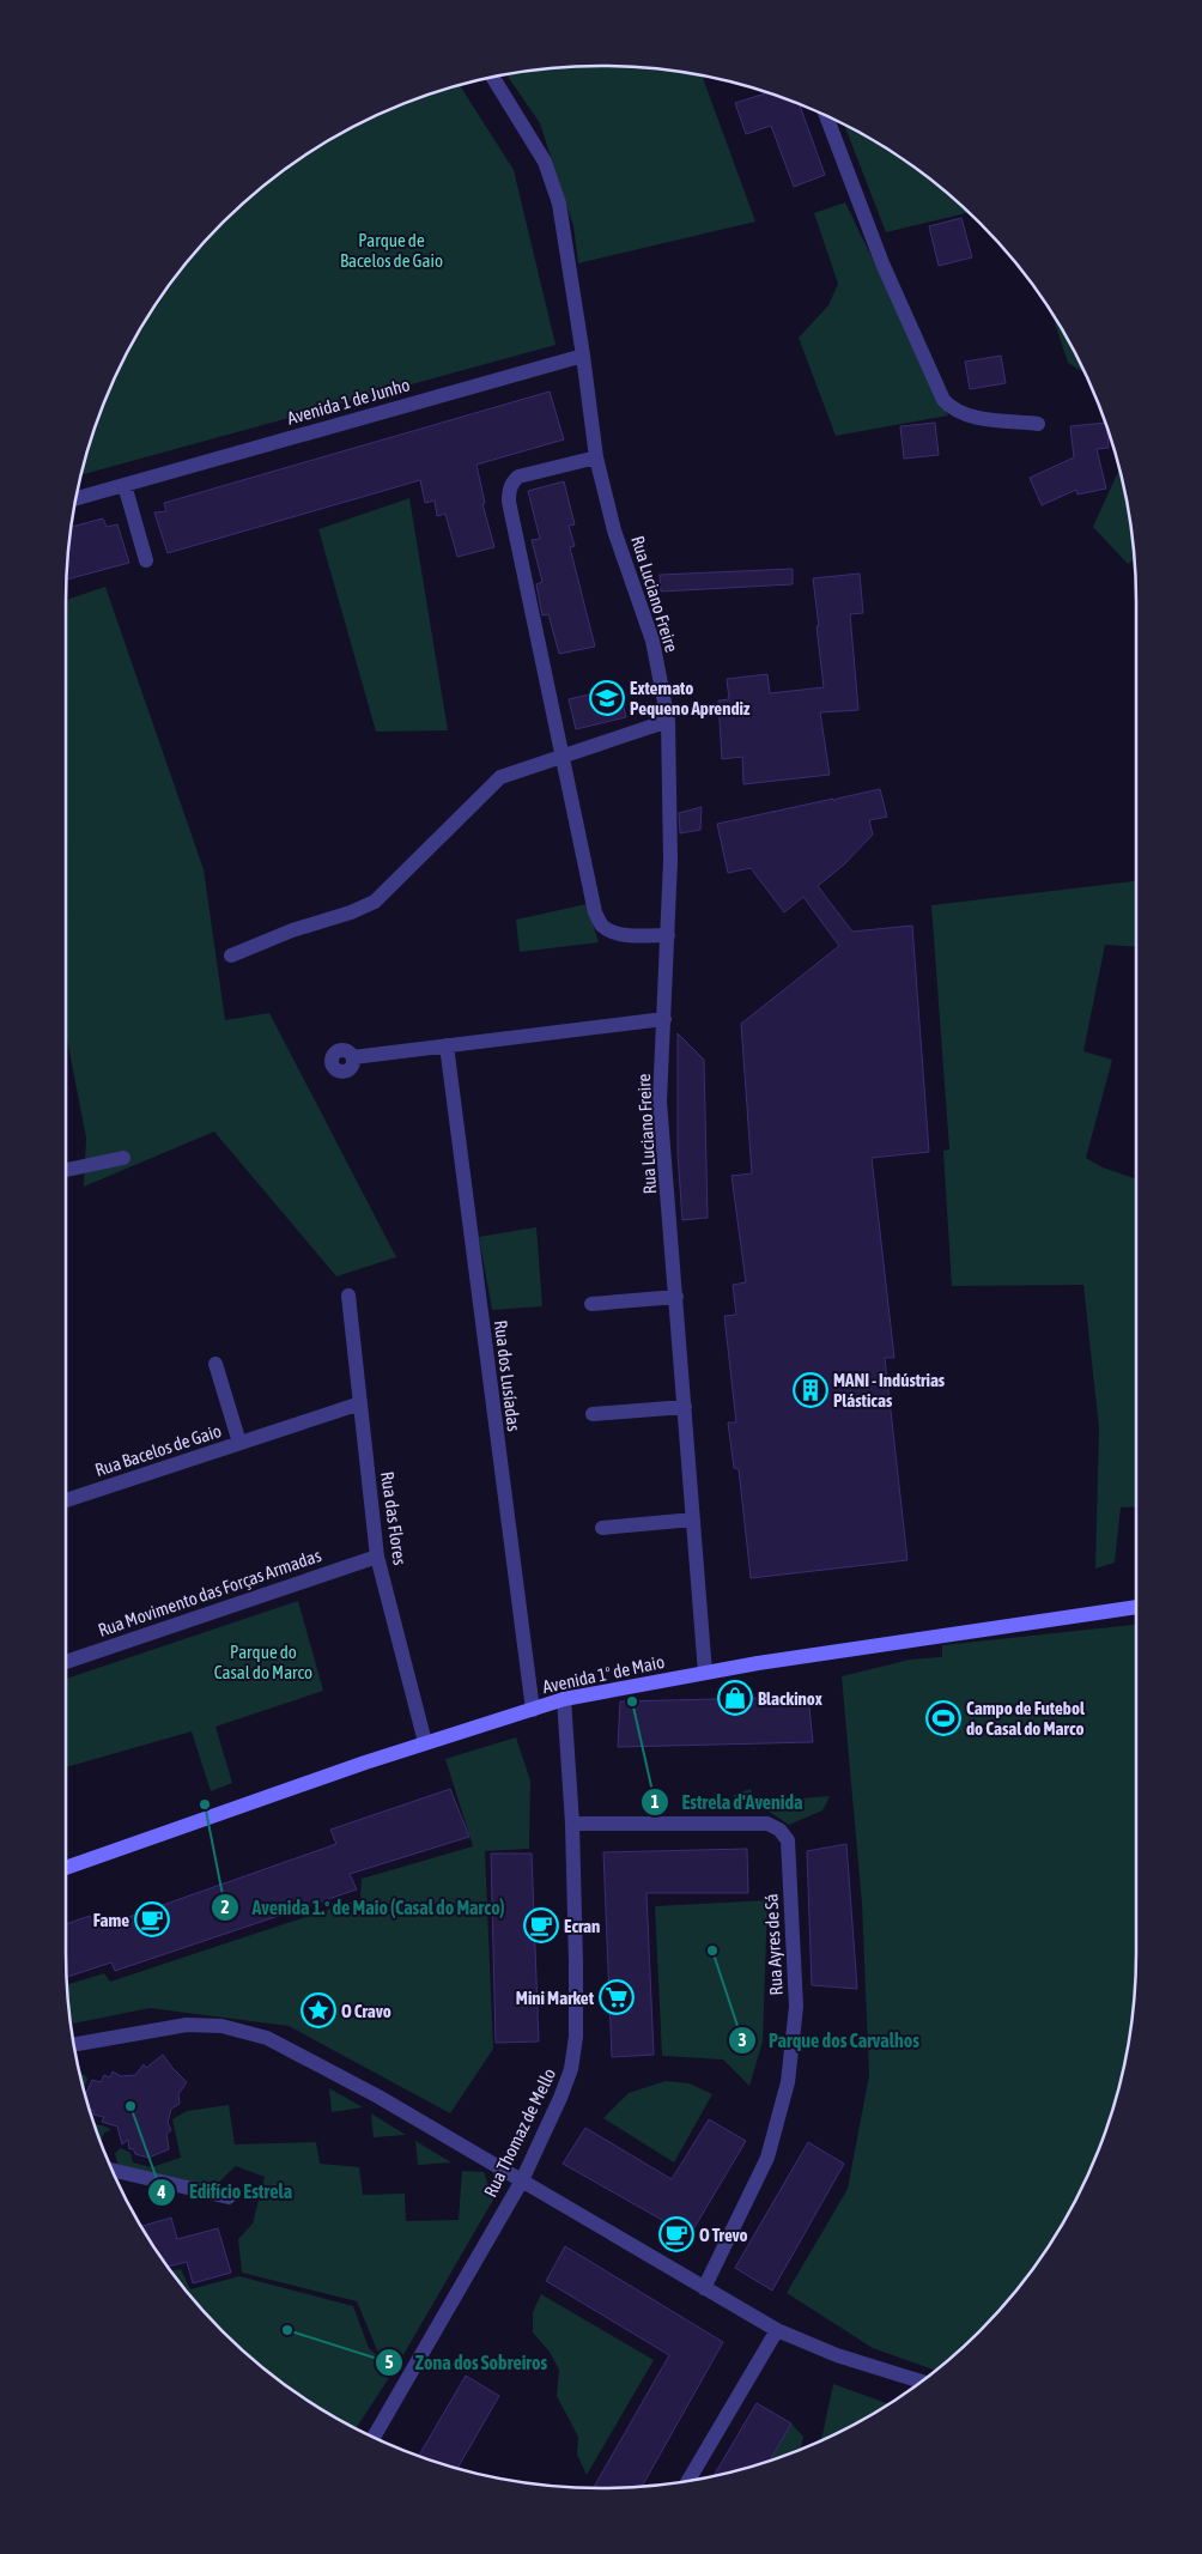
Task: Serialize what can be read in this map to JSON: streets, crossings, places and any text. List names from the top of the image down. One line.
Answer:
{"streets":{"street":["Avenida 1 de Junho","Rua Luciano Freire","Rua dos Lusíadas","Rua Bacelos de Gaio","Rua das Flores","Rua Movimento das Forças Armadas","Avenida 1º de Maio","Rua Ayres de Sá","Rua Thomaz de Mello"]},"crossings":[["Avenida 1 de Junho","Rua Luciano Freire"],["Rua Luciano Freire","Avenida 1º de Maio"],["Rua dos Lusíadas","Avenida 1º de Maio"],["Rua Bacelos de Gaio","Rua das Flores"],["Rua das Flores","Rua Movimento das Forças Armadas"],["Rua das Flores","Avenida 1º de Maio"],["Avenida 1º de Maio","Rua Thomaz de Mello"],["Rua Ayres de Sá","Rua Thomaz de Mello"]],"parks":["Parque de Bacelos de Gaio","Parque do Casal do Marco"],"places":{"school or university":["Externato Pequeno Aprendiz"],"building":["MANI - Indústrias Plásticas"],"shop":["Blackinox"],"other":["Estrela d'Avenida","Avenida 1.º de Maio (Casal do Marco)","Parque dos Carvalhos","Edifício Estrela","Zona dos Sobreiros"],"sports":["Campo de Futebol do Casal do Marco"],"cafe":["Fame","Ecran","O Trevo"],"supermarket":["Mini Market"],"place":["O Cravo"]}}
